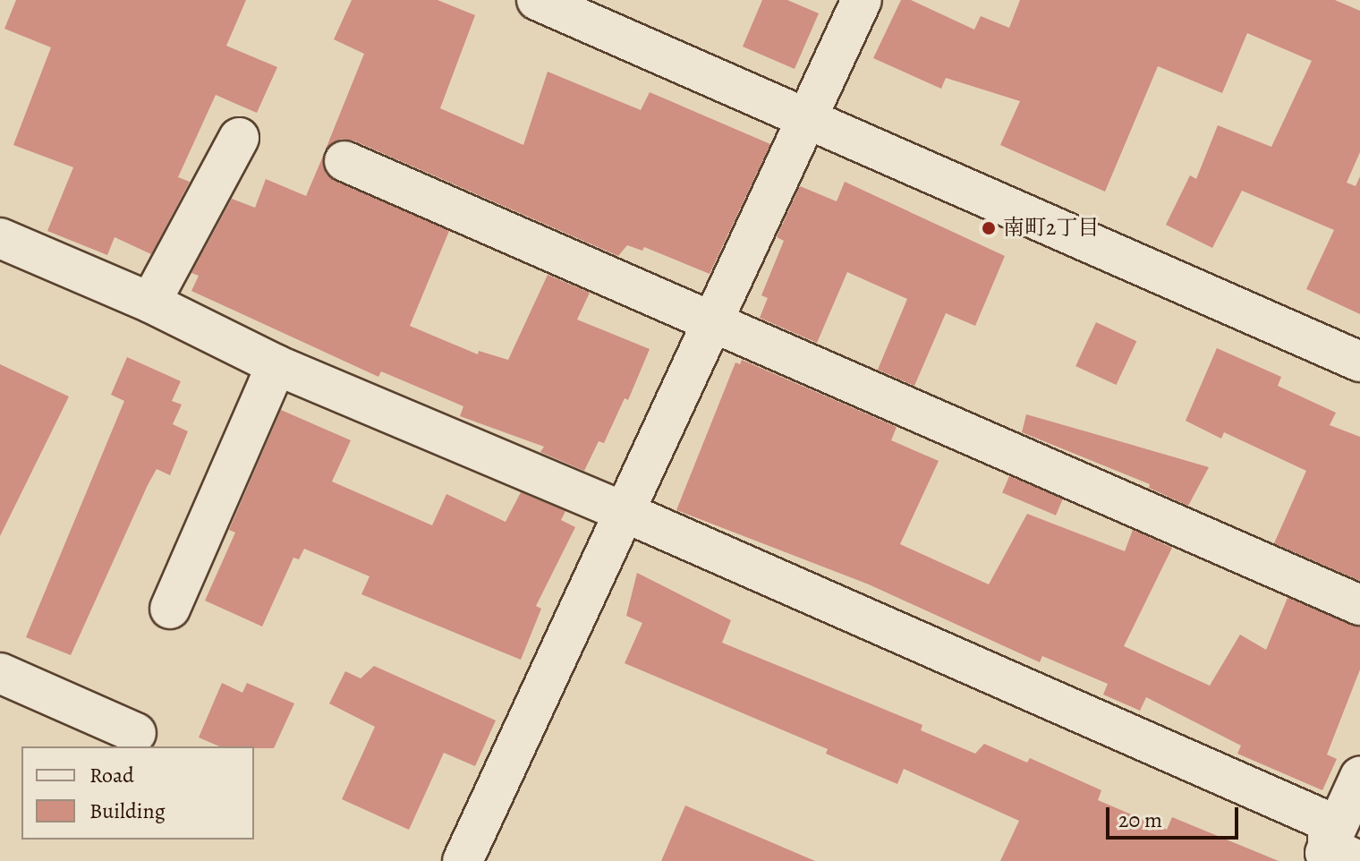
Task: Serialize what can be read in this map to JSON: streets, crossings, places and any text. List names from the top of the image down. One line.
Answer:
{"places":["南町2丁目"],"legend":["Road","Building"],"scale_bar":"20 m"}
